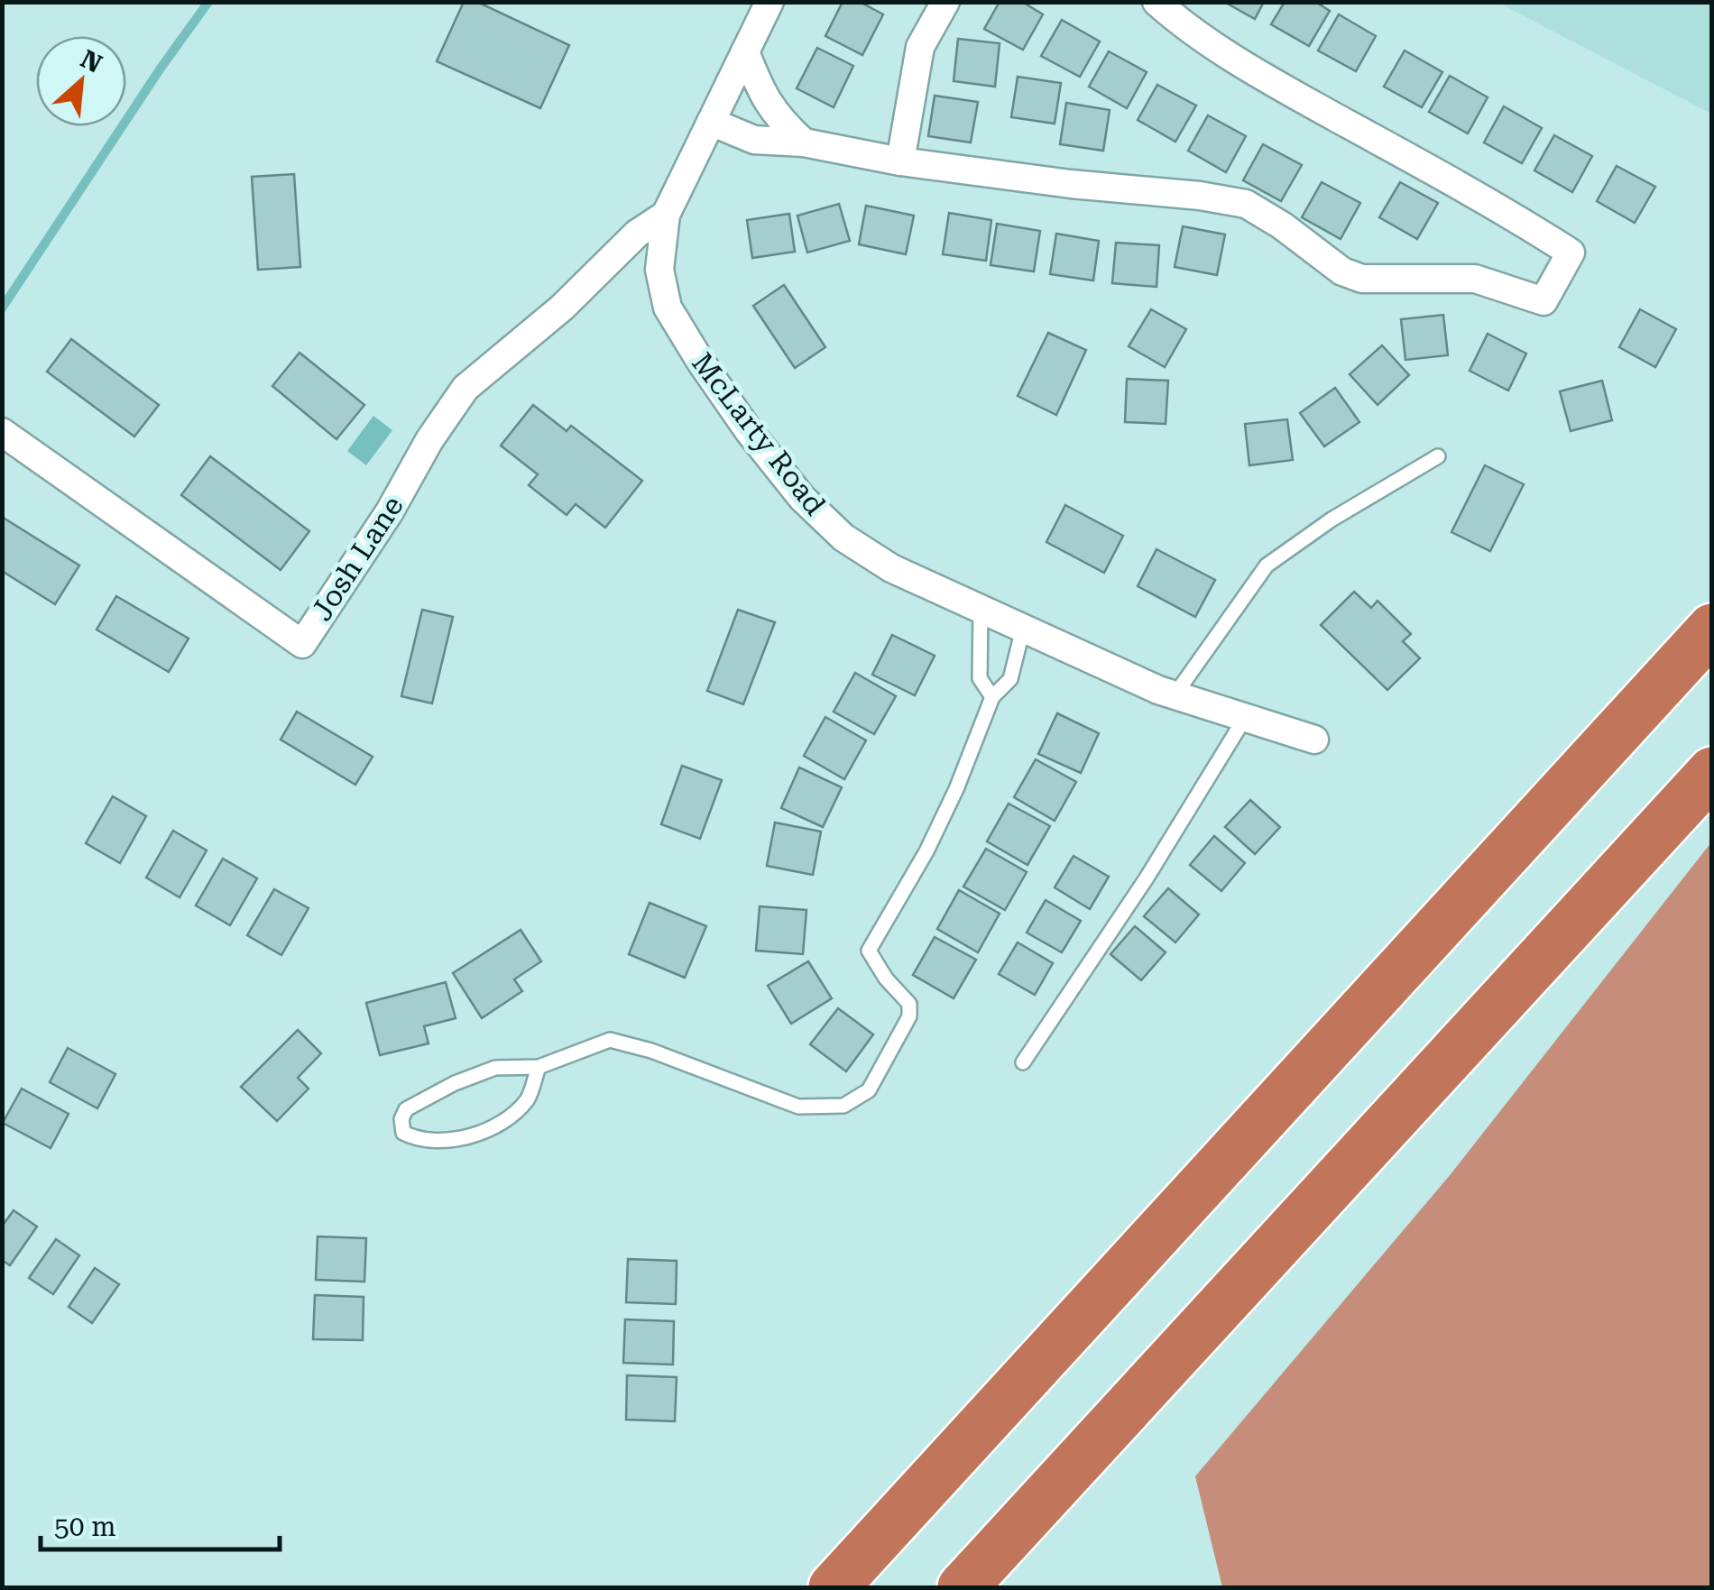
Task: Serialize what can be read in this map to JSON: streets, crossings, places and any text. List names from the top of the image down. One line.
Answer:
{"streets":{"street":["McLarty Road","Josh Lane"]},"crossings":[["McLarty Road","Josh Lane"]],"scale_bar":"50 m","north":"top right"}
